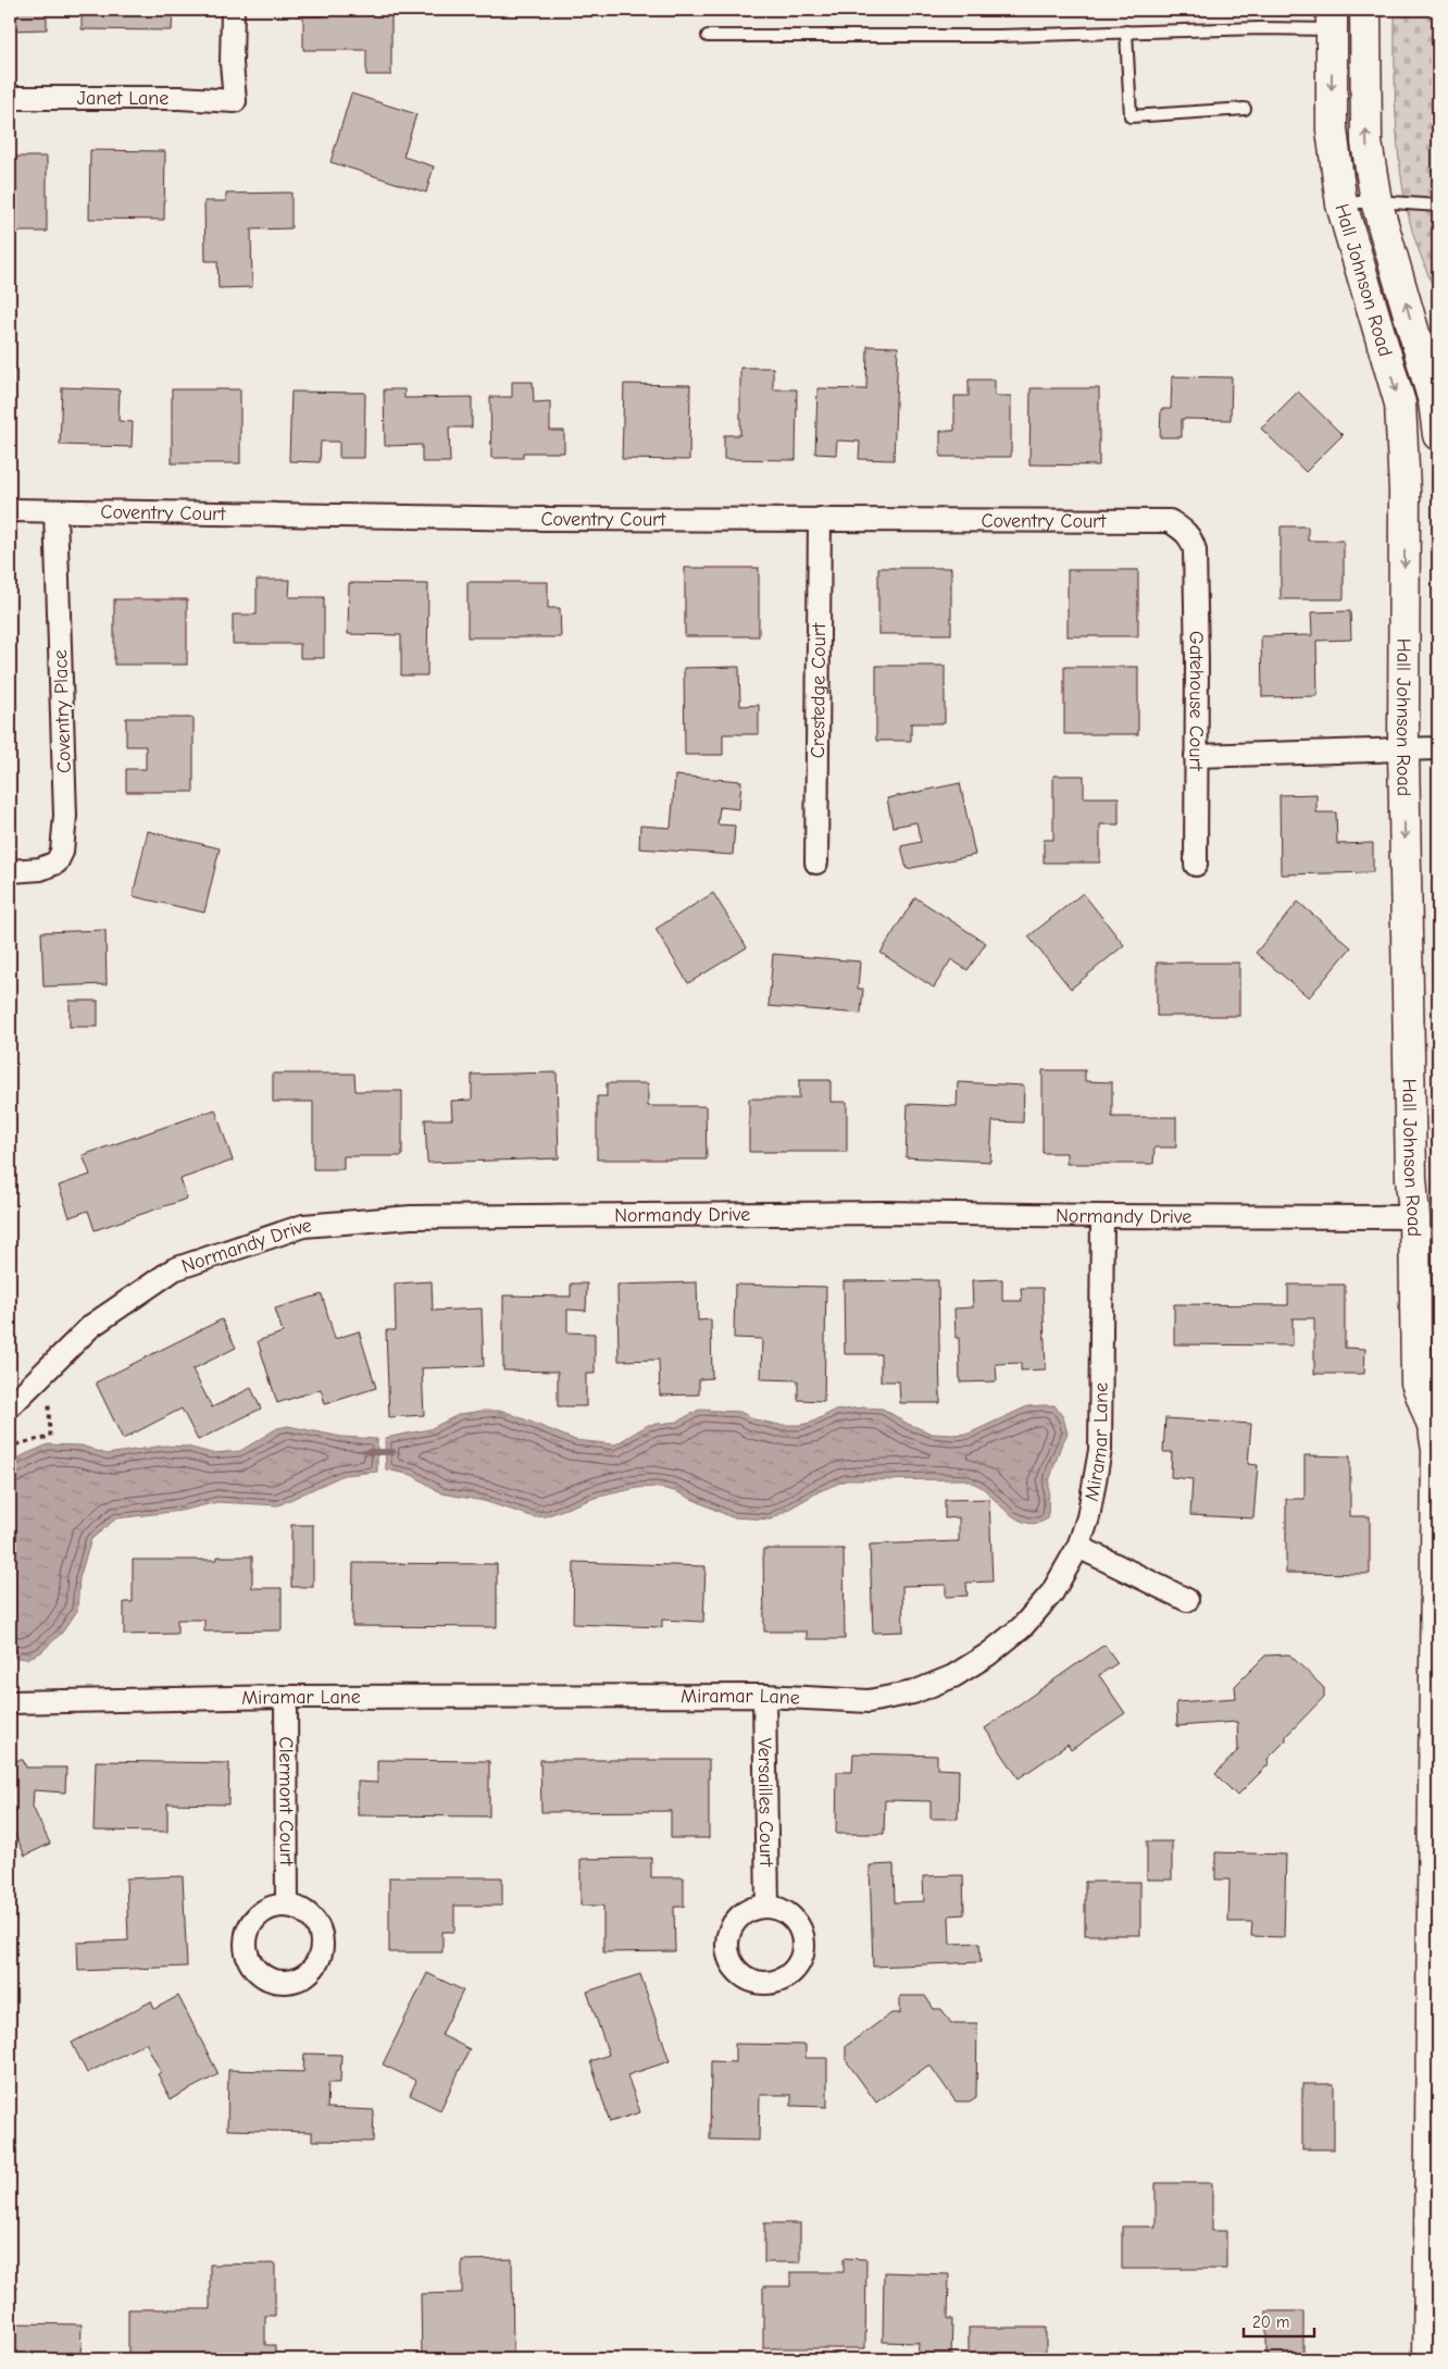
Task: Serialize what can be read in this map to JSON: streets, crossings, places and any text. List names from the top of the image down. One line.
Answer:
{"streets":{"main road":["Hall Johnson Road"],"street":["Janet Lane","Coventry Court","Crestedge Court","Gatehouse Court","Coventry Place","Normandy Drive","Miramar Lane","Clermont Court","Versailles Court"]},"crossings":[["Hall Johnson Road","Normandy Drive"],["Coventry Court","Crestedge Court"],["Coventry Court","Gatehouse Court"],["Coventry Court","Coventry Place"],["Normandy Drive","Miramar Lane"],["Miramar Lane","Clermont Court"],["Miramar Lane","Versailles Court"]],"scale_bar":"20 m"}
